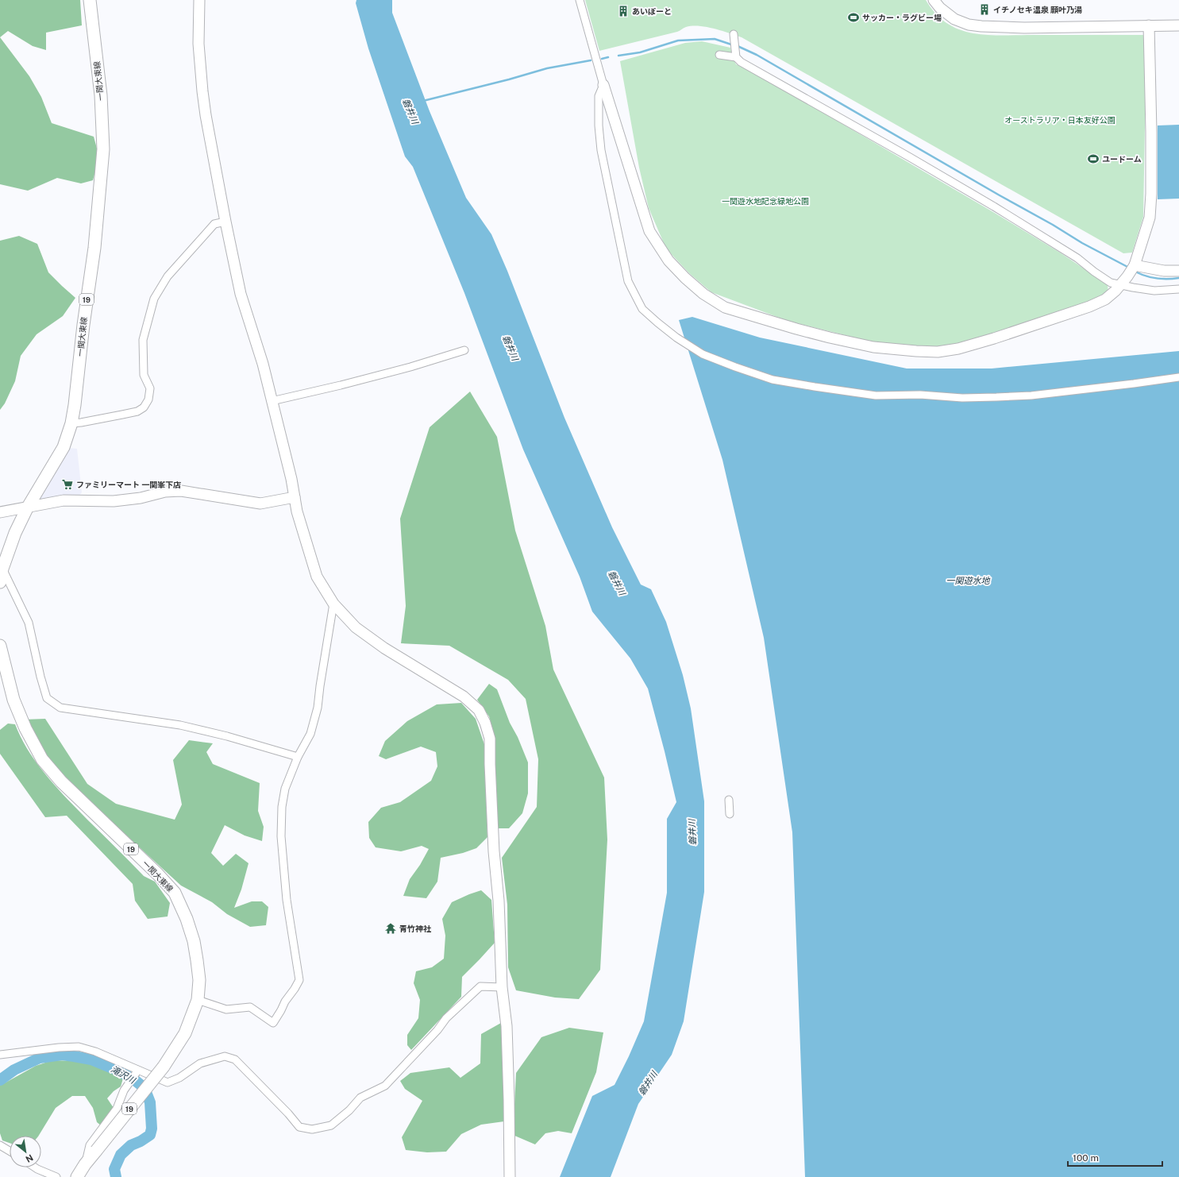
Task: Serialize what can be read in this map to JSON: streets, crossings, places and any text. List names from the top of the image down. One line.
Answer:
{"streets":{"main road":["一関大東線","19"]},"crossings":[["一関大東線","19"]],"water":["磐井川","一関遊水地","滝沢川"],"parks":["オーストラリア・日本友好公園","一関遊水地記念緑地公園"],"places":{"building":["イチノセキ温泉 願叶乃湯","あいぽーと"],"sports":["サッカー・ラグビー場","ユードーム"],"supermarket":["ファミリーマート 一関峯下店"],"temple":["青竹神社"]},"scale_bar":"100 m","north":"bottom right"}
